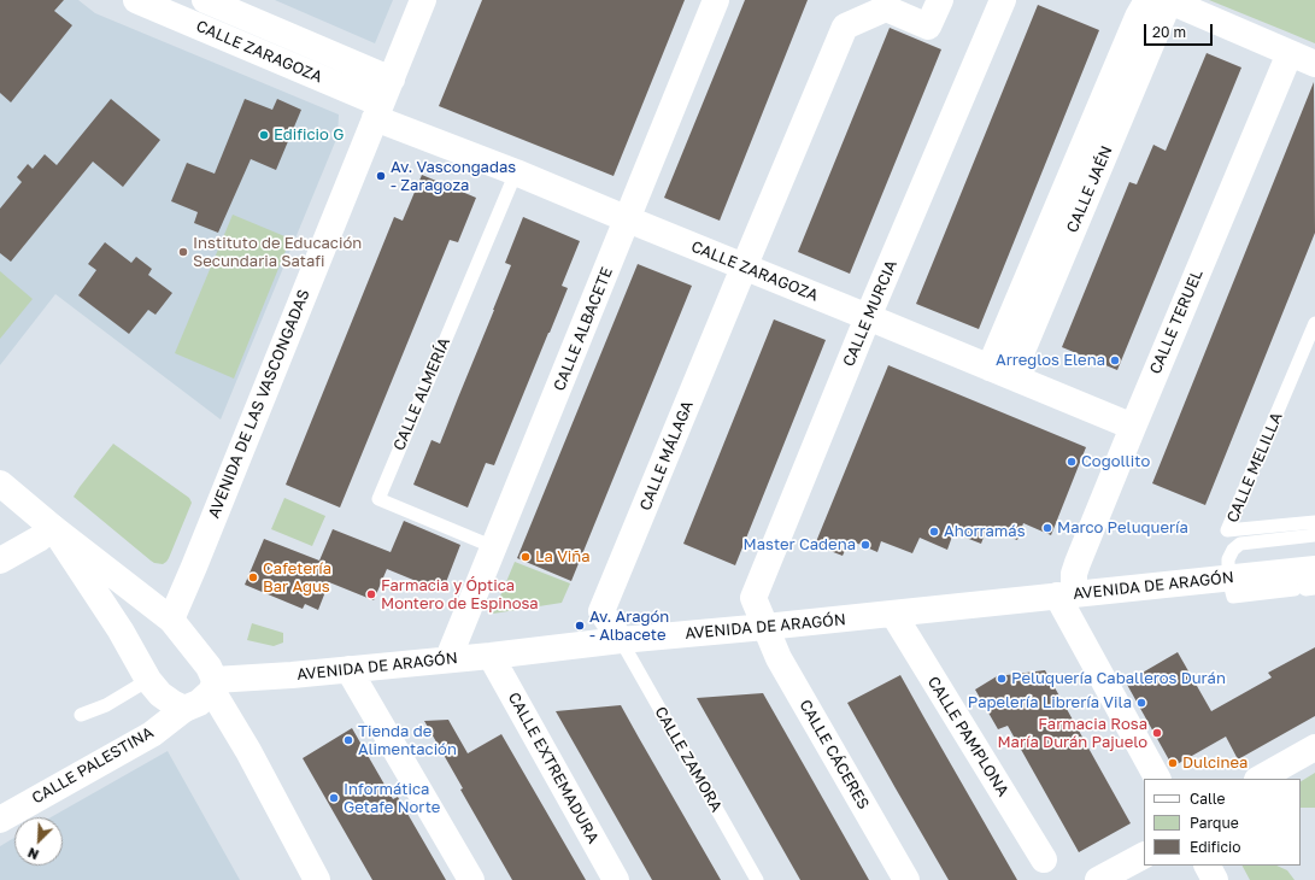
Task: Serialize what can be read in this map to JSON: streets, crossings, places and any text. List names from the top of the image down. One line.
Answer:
{"streets":{"street":["CALLE ZARAGOZA","CALLE JAÉN","CALLE MURCIA","CALLE TERUEL","CALLE ALBACETE","AVENIDA DE LAS VASCONGADAS","CALLE MÁLAGA","AVENIDA DE ARAGÓN","CALLE PAMPLONA","CALLE CÁCERES","CALLE PALESTINA","CALLE EXTREMADURA"],"lane":["CALLE ALMERÍA","CALLE MELILLA","CALLE ZAMORA"]},"crossings":[["CALLE ZARAGOZA","CALLE JAÉN"],["CALLE ZARAGOZA","CALLE MURCIA"],["CALLE ZARAGOZA","CALLE TERUEL"],["CALLE ZARAGOZA","CALLE ALBACETE"],["CALLE ZARAGOZA","CALLE ALMERÍA"],["CALLE ZARAGOZA","AVENIDA DE LAS VASCONGADAS"],["CALLE ZARAGOZA","CALLE MÁLAGA"],["CALLE MURCIA","AVENIDA DE ARAGÓN"],["CALLE MURCIA","CALLE CÁCERES"],["CALLE TERUEL","AVENIDA DE ARAGÓN"],["CALLE ALBACETE","CALLE ALMERÍA"],["CALLE ALBACETE","AVENIDA DE ARAGÓN"],["CALLE MÁLAGA","AVENIDA DE ARAGÓN"],["CALLE MÁLAGA","CALLE ZAMORA"],["AVENIDA DE ARAGÓN","CALLE PAMPLONA"],["AVENIDA DE ARAGÓN","CALLE CÁCERES"],["AVENIDA DE ARAGÓN","CALLE ZAMORA"],["AVENIDA DE ARAGÓN","CALLE PALESTINA"],["AVENIDA DE ARAGÓN","CALLE EXTREMADURA"]],"places":["Edificio G","Av. Vascongadas - Zaragoza","Instituto de Educación Secundaria Satafi","Arreglos Elena","Cogollito","Marco Peluquería","Ahorramás","Master Cadena","La Viña","Cafetería Bar Agus","Farmacia y Óptica Montero de Espinosa","Av. Aragón - Albacete","Peluquería Caballeros Durán","Papelería Librería Vila","Farmacia Rosa María Durán Pajuelo","Tienda de Alimentación","Dulcinea","Informática Getafe Norte"],"legend":["Calle","Parque","Edificio"],"scale_bar":"20 m","north":"bottom left"}
